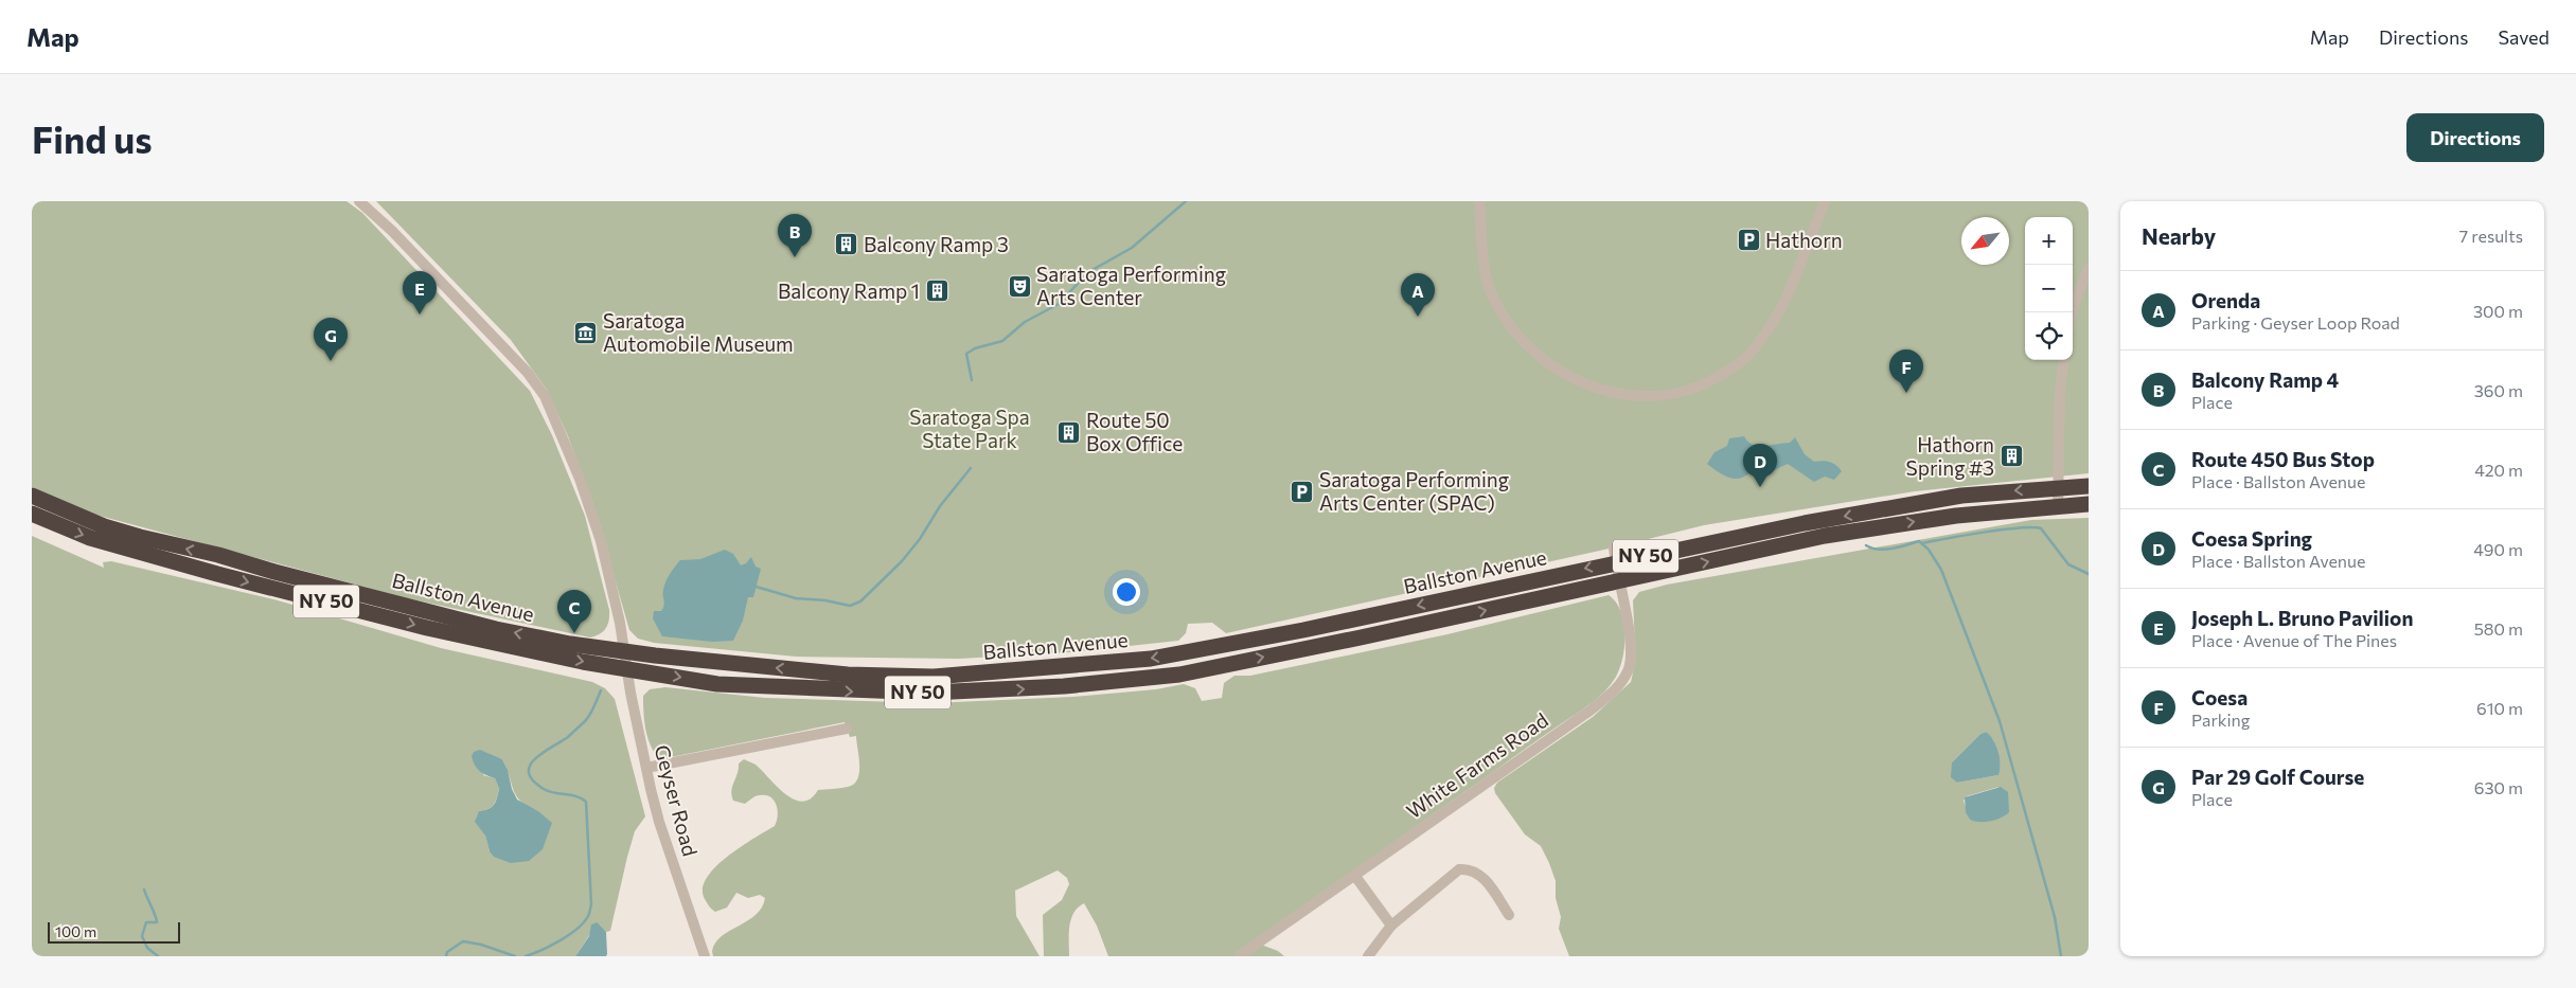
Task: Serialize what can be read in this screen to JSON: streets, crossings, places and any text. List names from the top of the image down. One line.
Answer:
{"streets":{"highway":["NY 50","Ballston Avenue"],"street":["White Farms Road","Geyser Road"]},"crossings":[["Ballston Avenue","White Farms Road"],["Ballston Avenue","Geyser Road"]],"parks":["Saratoga Spa State Park"],"places":{"parking":["Hathorn","Saratoga Performing Arts Center (SPAC)"],"building":["Balcony Ramp 3","Balcony Ramp 1","Route 50 Box Office","Hathorn Spring #3"],"theatre":["Saratoga Performing Arts Center"],"museum":["Saratoga Automobile Museum"]},"scale_bar":"100 m","north":"bottom left","page":{"header":"Map","nav":["Map","Directions","Saved"],"buttons":"Directions","title":"Find us","heading":["Nearby","7 results"],"pins":["B","E","A","G","F","D","C"],"map_buttons":["+","−"],"list":[{"mark":"A","name":"Orenda","note":"Parking · Geyser Loop Road","value":"300 m"},{"mark":"B","name":"Balcony Ramp 4","note":"Place","value":"360 m"},{"mark":"C","name":"Route 450 Bus Stop","note":"Place · Ballston Avenue","value":"420 m"},{"mark":"D","name":"Coesa Spring","note":"Place · Ballston Avenue","value":"490 m"},{"mark":"E","name":"Joseph L. Bruno Pavilion","note":"Place · Avenue of The Pines","value":"580 m"},{"mark":"F","name":"Coesa","note":"Parking","value":"610 m"},{"mark":"G","name":"Par 29 Golf Course","note":"Place","value":"630 m"}],"scale":"100 m"}}
